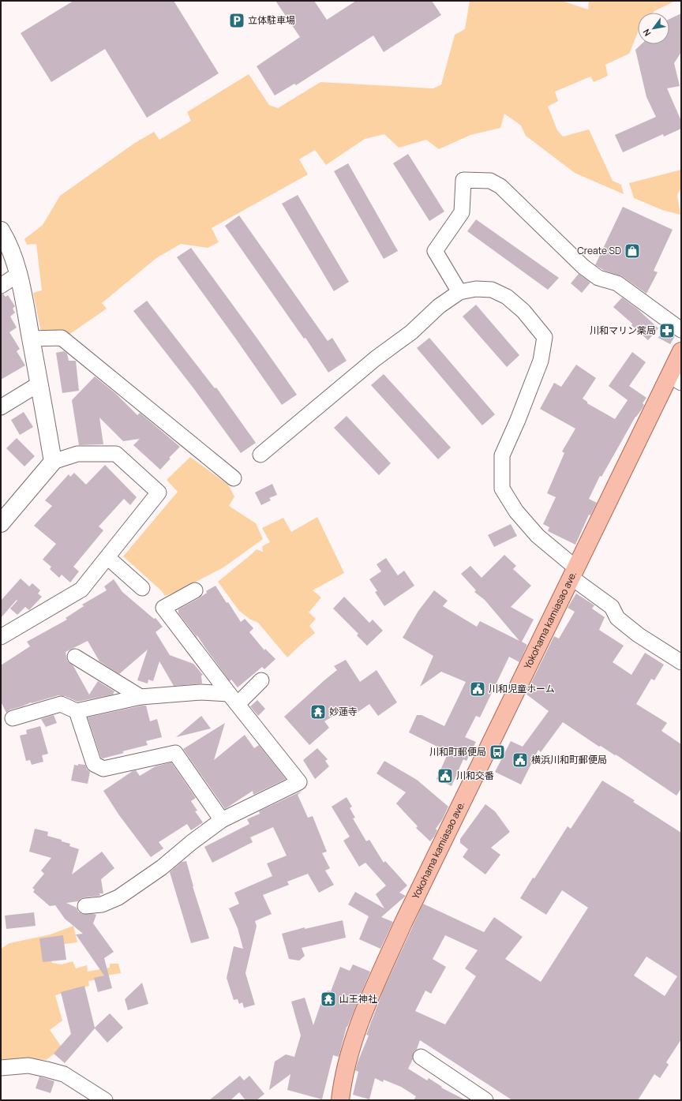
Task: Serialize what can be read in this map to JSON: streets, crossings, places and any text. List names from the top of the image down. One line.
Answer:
{"streets":{"main road":["Yokohama kamiasao ave."]},"places":{"parking":["立体駐車場"],"shop":["Create SD"],"pharmacy":["川和マリン薬局"],"public building":["川和児童ホーム","横浜川和町郵便局","川和交番"],"temple":["妙蓮寺","山王神社"],"bus stop":["川和町郵便局"]},"north":"bottom left"}
